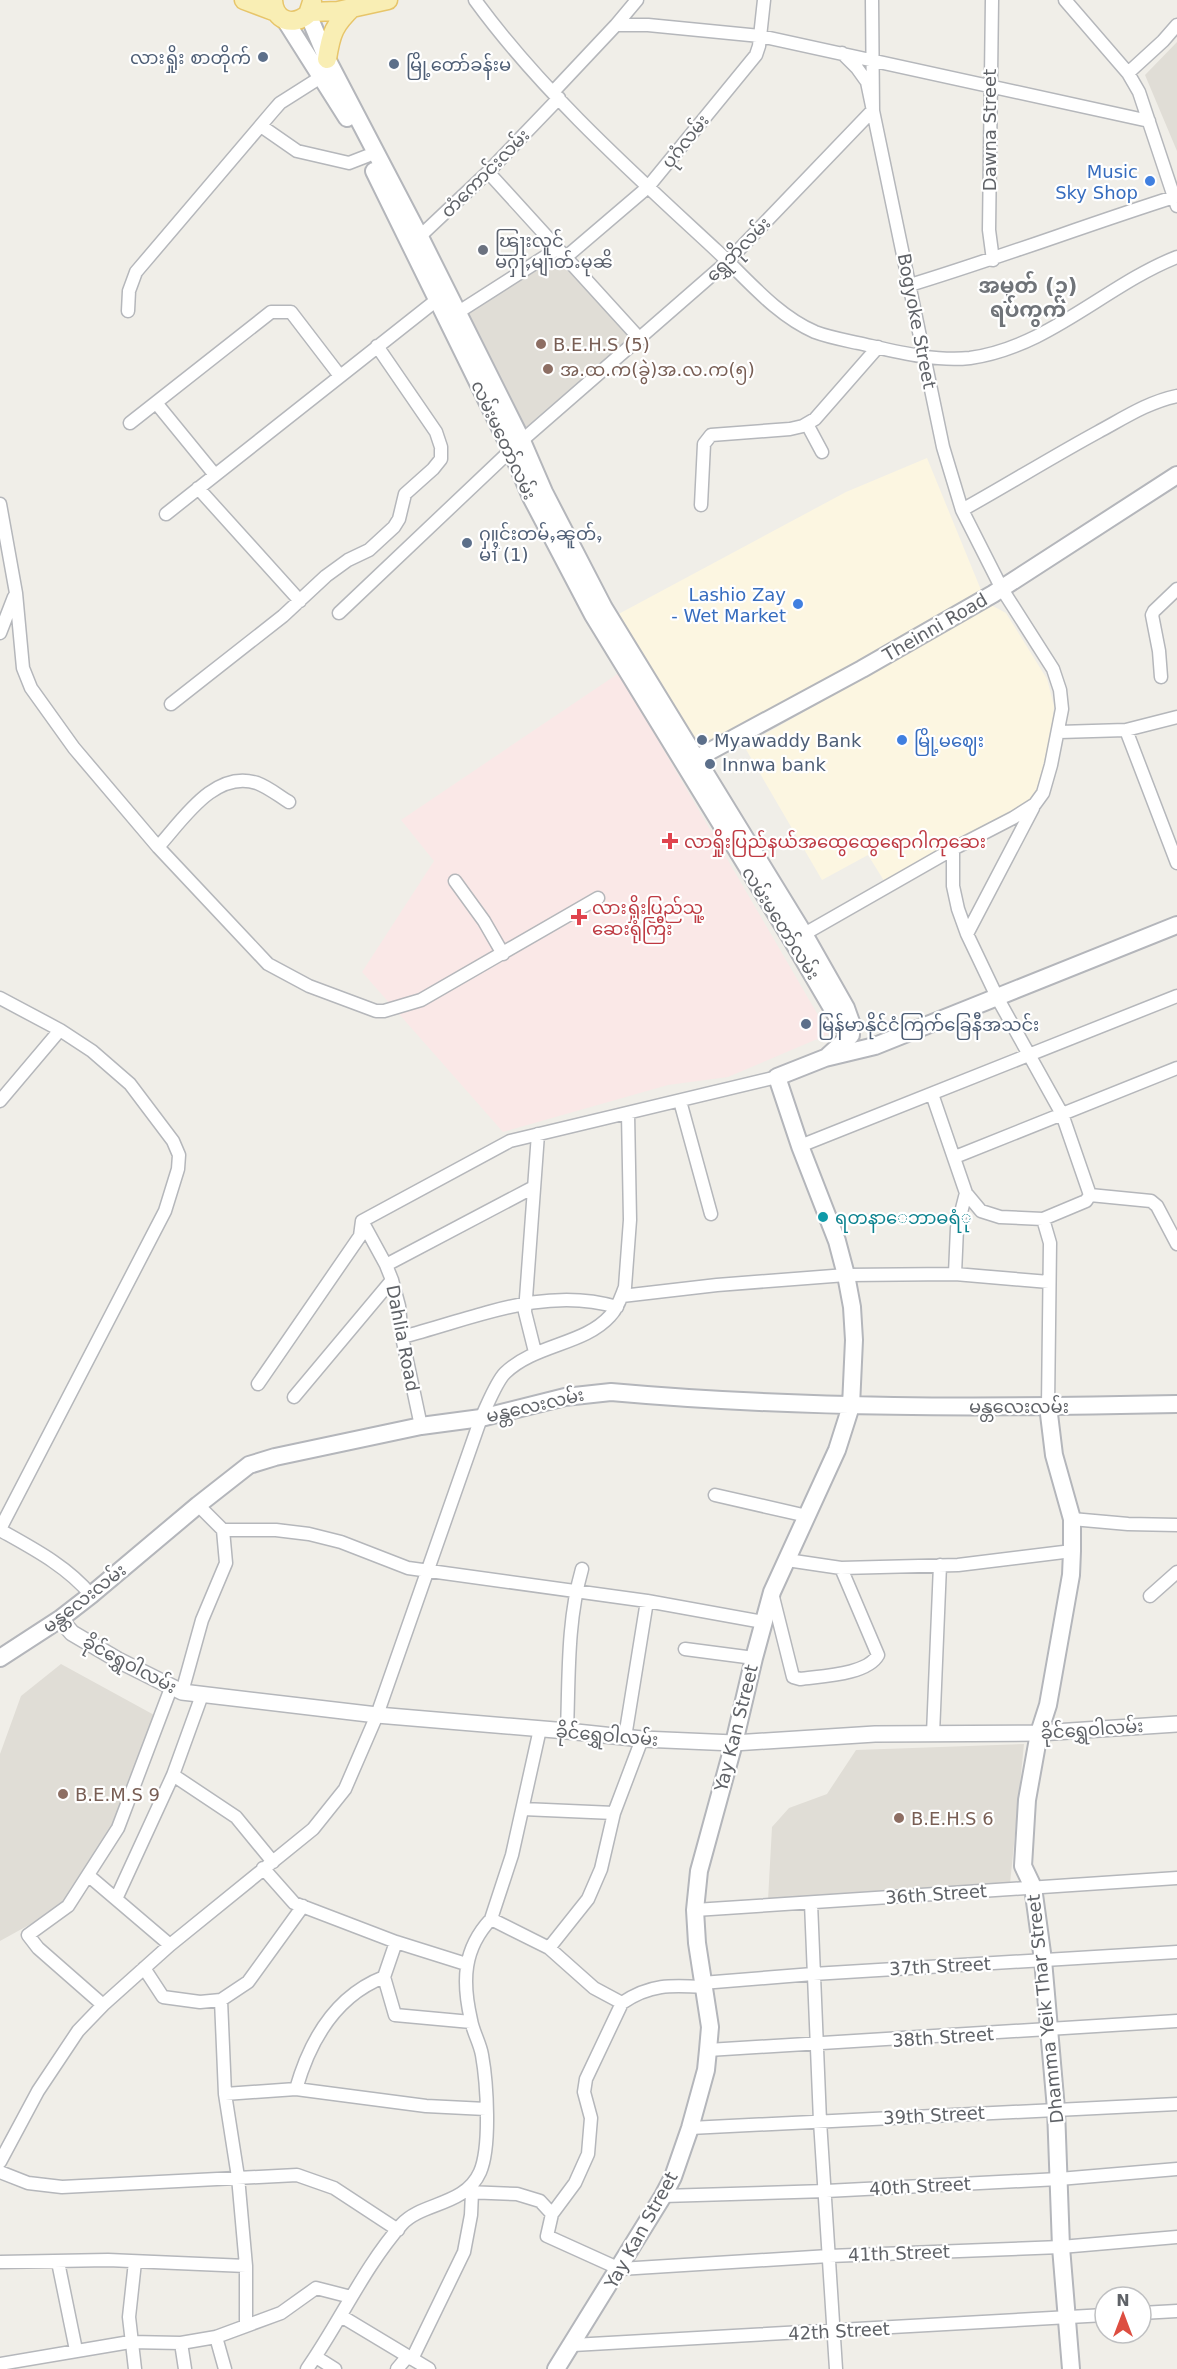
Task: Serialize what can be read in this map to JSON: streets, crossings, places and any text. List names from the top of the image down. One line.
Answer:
{"streets":{"main road":["လမ်းမတော်လမ်း","Theinni Road","မန္တလေးလမ်း","Yay Kan Street","Dhamma Yeik Thar Street"],"street":["Dawna Street","ပုဂံလမ်း","တံကောင်းလမ်း","ရွှေဘိုလမ်း","Bogyoke Street","Dahlia Road","ခိုင်ရွှေဝါလမ်း","36th Street","37th Street","38th Street","39th Street","40th Street","41th Street","42th Street"]},"crossings":[["ပုဂံလမ်း","လမ်းမတော်လမ်း"],["တံကောင်းလမ်း","လမ်းမတော်လမ်း"],["ရွှေဘိုလမ်း","Bogyoke Street"],["ရွှေဘိုလမ်း","လမ်းမတော်လမ်း"],["Bogyoke Street","Theinni Road"],["လမ်းမတော်လမ်း","Theinni Road"],["Dahlia Road","မန္တလေးလမ်း"],["မန္တလေးလမ်း","ခိုင်ရွှေဝါလမ်း"],["မန္တလေးလမ်း","Yay Kan Street"],["မန္တလေးလမ်း","Dhamma Yeik Thar Street"],["ခိုင်ရွှေဝါလမ်း","Yay Kan Street"],["ခိုင်ရွှေဝါလမ်း","Dhamma Yeik Thar Street"],["Yay Kan Street","36th Street"],["Yay Kan Street","37th Street"],["Yay Kan Street","38th Street"],["Yay Kan Street","39th Street"],["Yay Kan Street","40th Street"],["Yay Kan Street","41th Street"],["Yay Kan Street","42th Street"],["36th Street","Dhamma Yeik Thar Street"],["37th Street","Dhamma Yeik Thar Street"],["Dhamma Yeik Thar Street","38th Street"],["Dhamma Yeik Thar Street","39th Street"],["Dhamma Yeik Thar Street","40th Street"],["Dhamma Yeik Thar Street","41th Street"],["Dhamma Yeik Thar Street","42th Street"]],"districts":["အမှတ် (၃) ရပ်ကွက်"],"places":{"other":["လားရှိုး စာတိုက်","မြို့တော်ခန်းမ","Music Sky Shop","ၽြႃးလူင် မႁႃႇမျၢတ်ႉမုၼိ","B.E.H.S (5)","အ.ထ.က(ခွဲ)အ.လ.က(၅)","ႁူင်းတမ်ႇၼူတ်ႇ မၢႆ (1)","Lashio Zay - Wet Market","Myawaddy Bank","မြို့မဈေး","Innwa bank","မြန်မာနိုင်ငံကြက်ခြေနီအသင်း","ရတနာေဘာဓရံု","B.E.M.S 9","B.E.H.S 6"],"health":["လာရှိုးပြည်နယ်အထွေထွေရောဂါကုဆေး","လားရှိုးပြည်သူ့ ဆေးရုံကြီး"]},"north":"top"}
